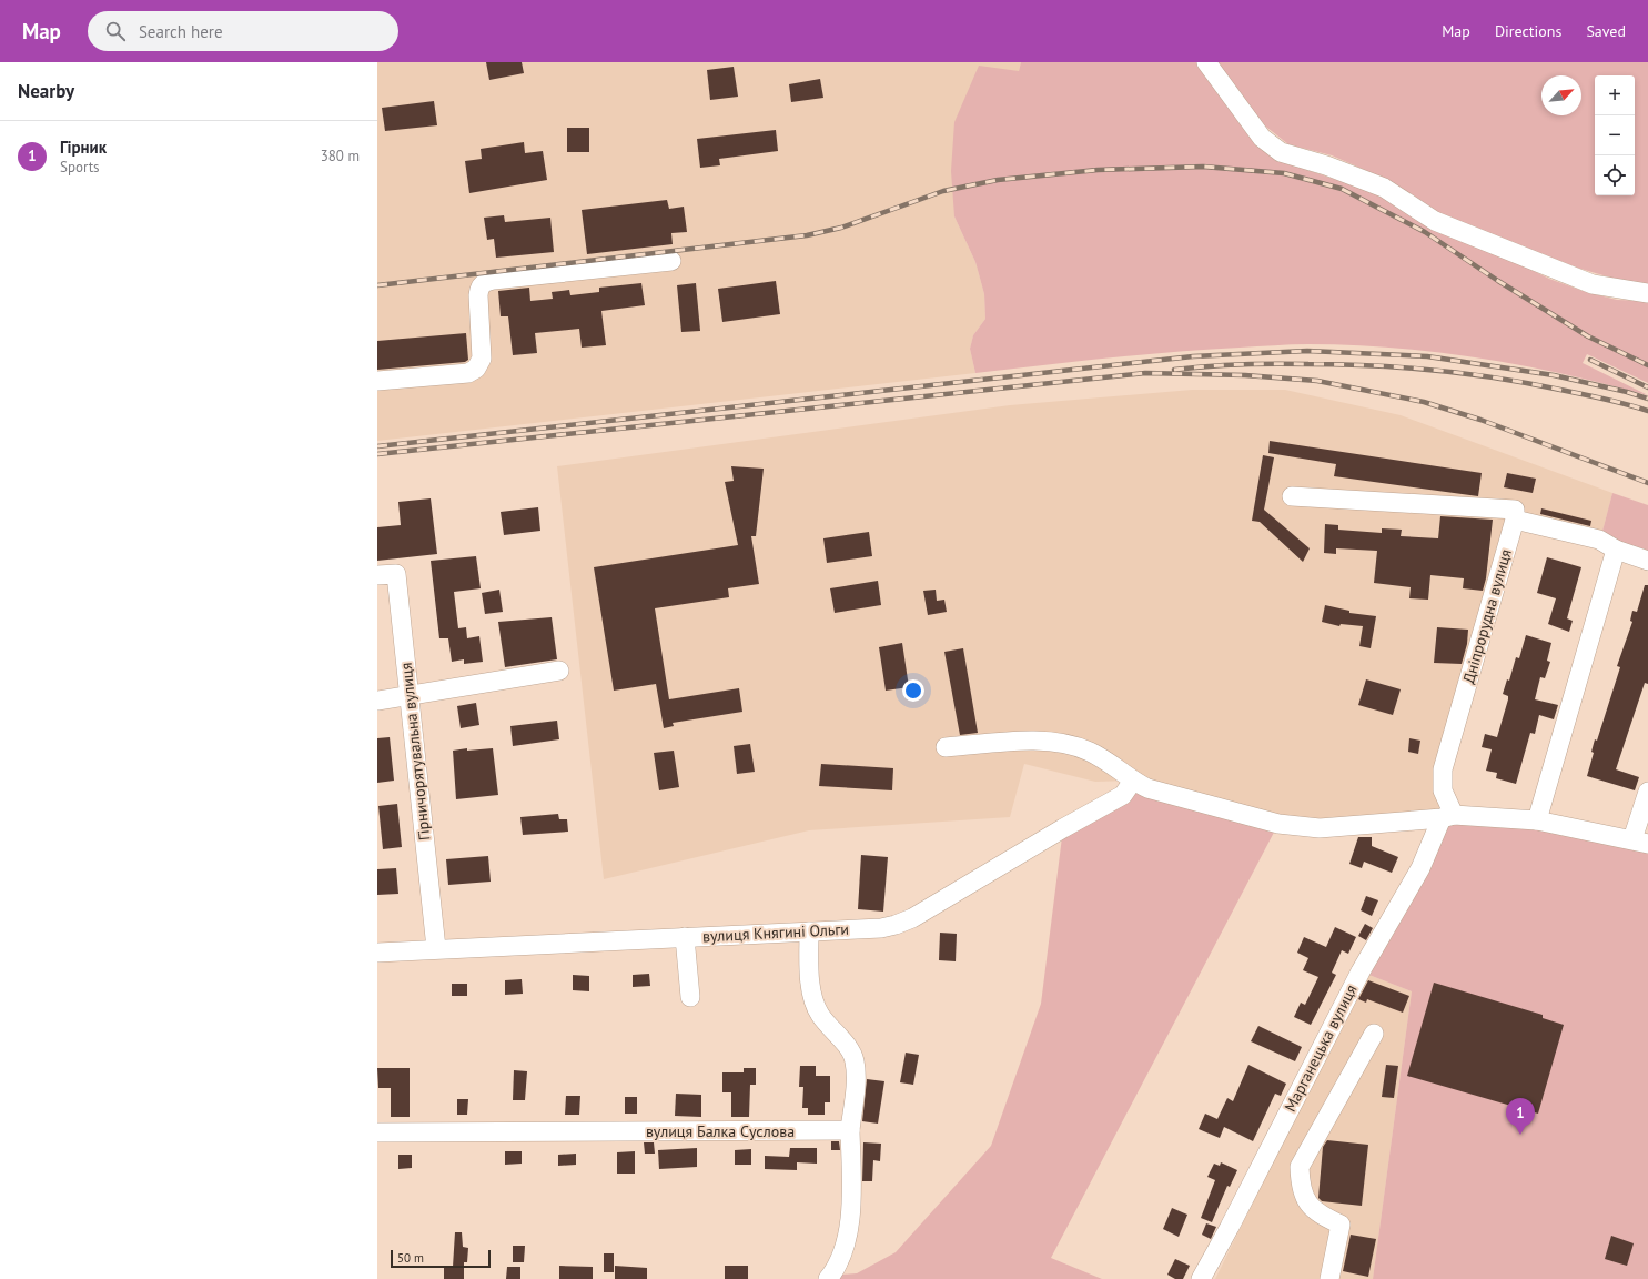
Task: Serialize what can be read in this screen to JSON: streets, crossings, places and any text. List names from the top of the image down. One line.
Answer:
{"streets":{"street":["Дніпрорудна вулиця","Гірничорятувальна вулиця","вулиця Княгині Ольги","Марганецька вулиця","вулиця Балка Суслова"]},"crossings":[["Дніпрорудна вулиця","Марганецька вулиця"],["Гірничорятувальна вулиця","вулиця Княгині Ольги"]],"scale_bar":"50 m","north":"top right","page":{"header":"Map","search":"Search here","nav":["Map","Directions","Saved"],"heading":"Nearby","map_buttons":["+","−"],"list":[{"mark":"1","name":"Гірник","note":"Sports","value":"380 m"}],"pins":"1","scale":"50 m"}}
